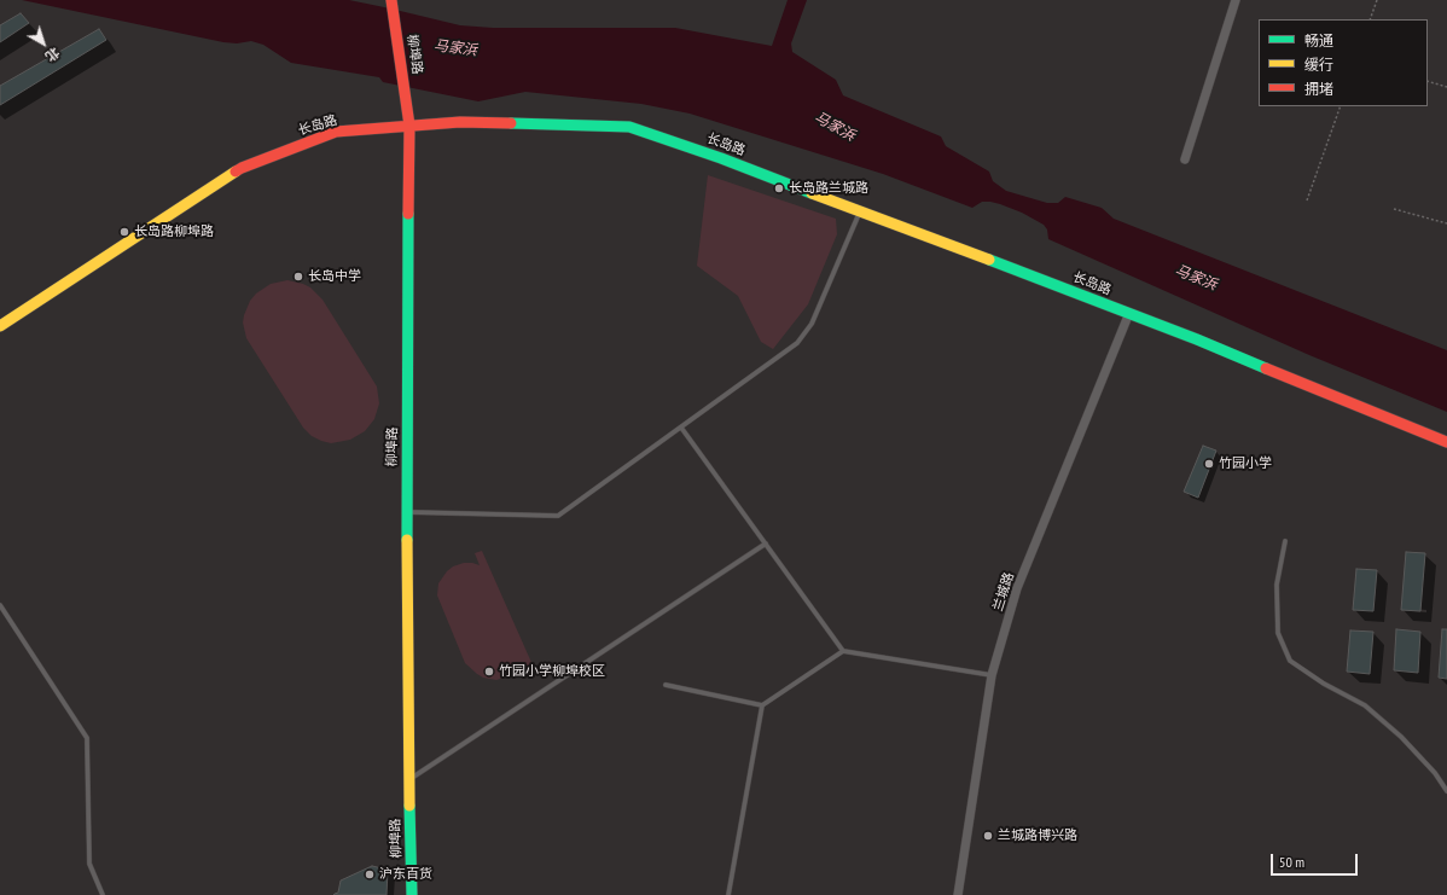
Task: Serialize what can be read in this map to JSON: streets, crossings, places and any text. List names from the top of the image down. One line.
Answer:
{"streets":{"street":["柳埠路","长岛路","兰城路"]},"crossings":[["柳埠路","长岛路"],["长岛路","兰城路"]],"water":["马家浜"],"places":["长岛路兰城路","长岛路柳埠路","长岛中学","竹园小学","竹园小学柳埠校区","兰城路博兴路","沪东百货"],"legend":["畅通","缓行","拥堵"],"scale_bar":"50 m","north":"bottom right"}
